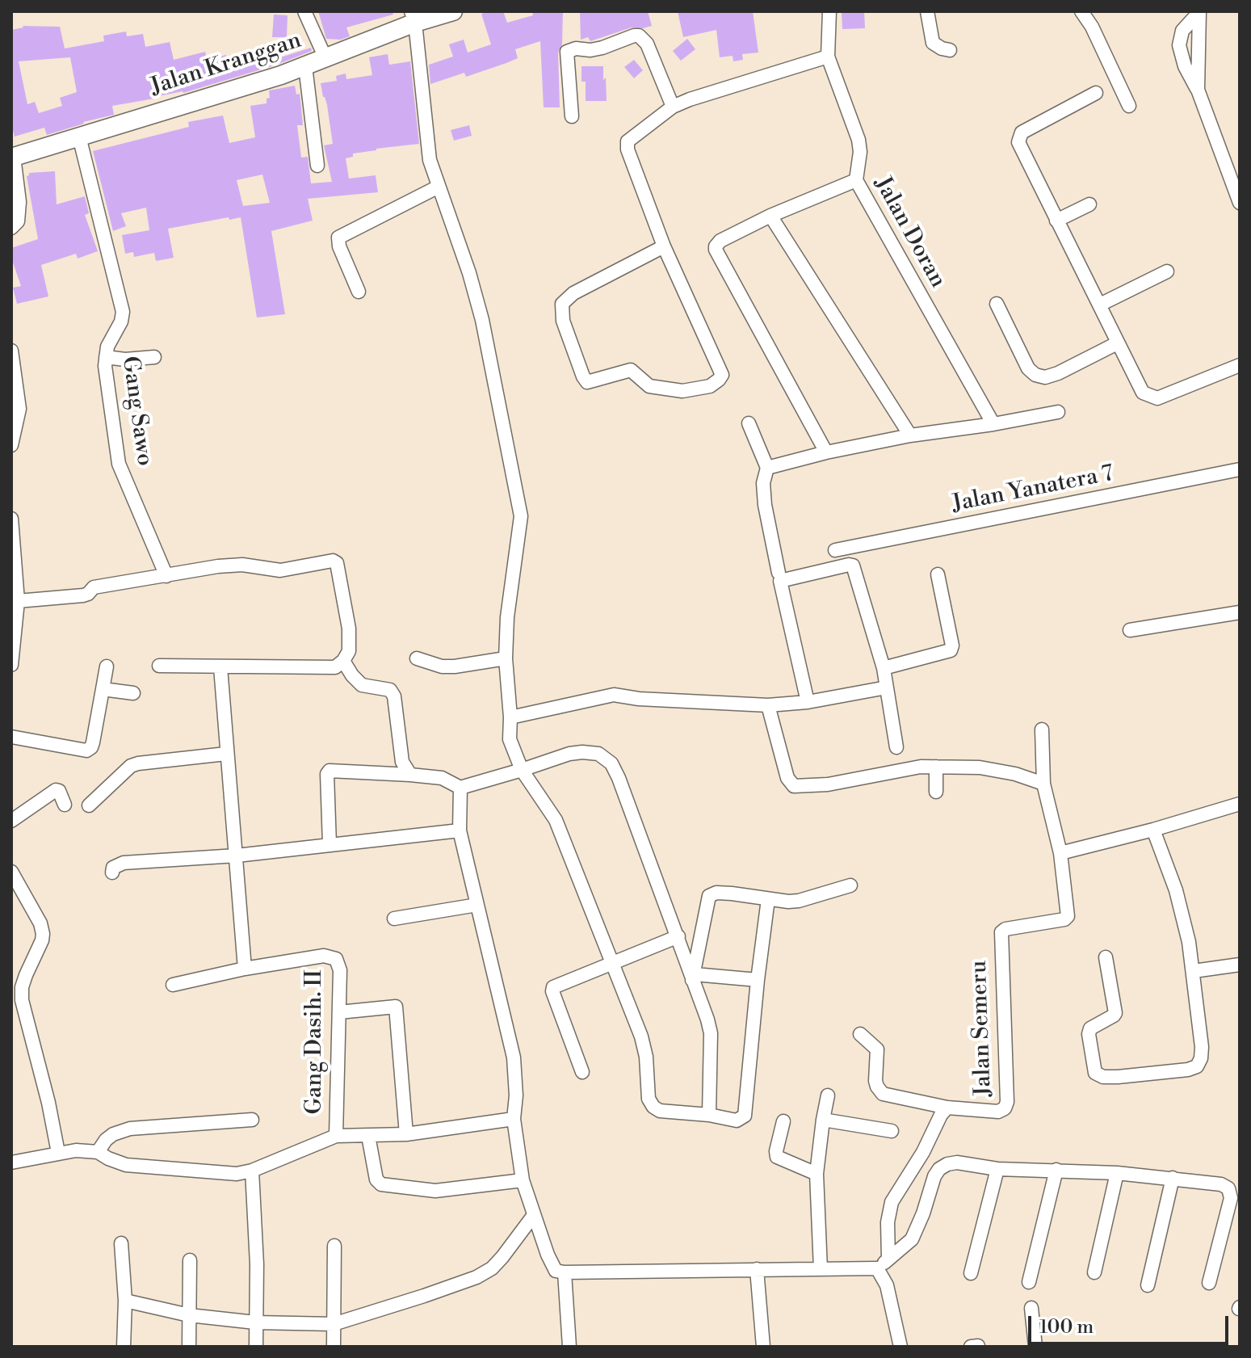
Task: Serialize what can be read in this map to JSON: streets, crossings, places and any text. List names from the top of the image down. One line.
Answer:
{"streets":{"main road":["Jalan Kranggan"],"street":["Jalan Doran","Gang Sawo","Jalan Yanatera 7","Jalan Semeru","Gang Dasih. II"]},"crossings":[["Jalan Kranggan","Gang Sawo"]],"scale_bar":"100 m"}
